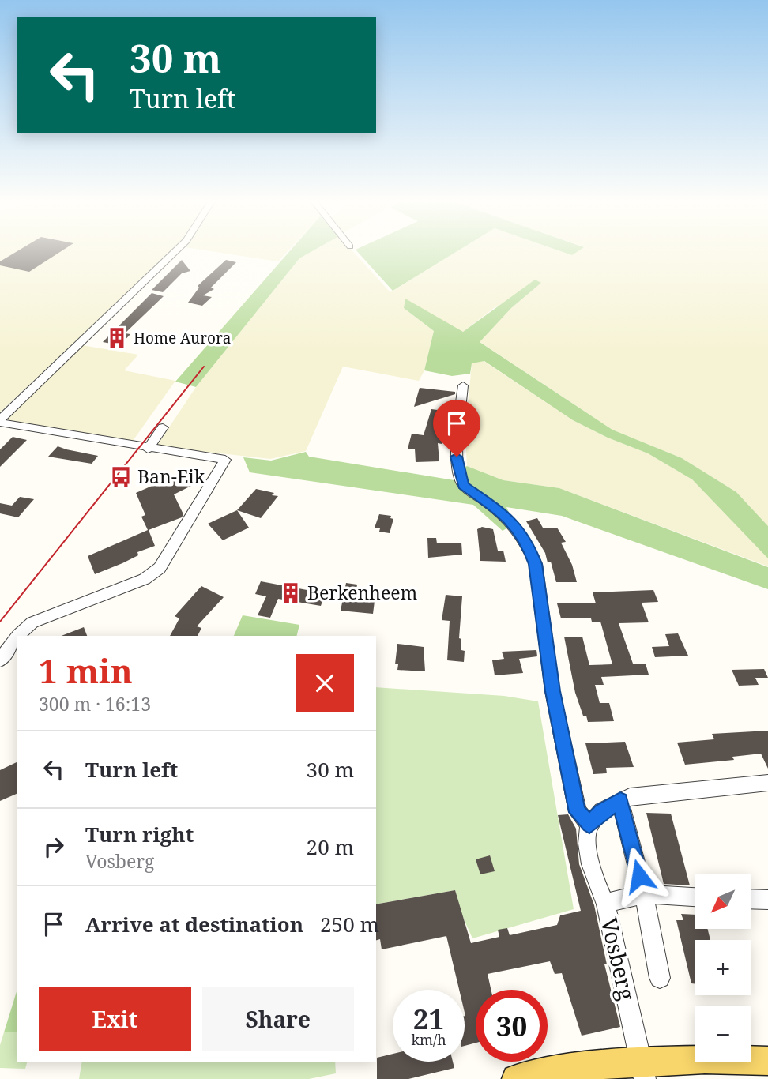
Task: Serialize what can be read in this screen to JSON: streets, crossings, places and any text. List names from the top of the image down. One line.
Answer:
{"streets":{"street":["Vosberg"]},"places":{"building":["Home Aurora","Berkenheem"],"bus stop":["Ban-Eik"]},"north":"bottom left","page":{"turn":["30 m","Turn left"],"heading":["1 min","300 m · 16:13"],"list":[{"name":"Turn left","value":"30 m"},{"name":"Turn right","note":"Vosberg","value":"20 m"},{"name":"Arrive at destination","value":"250 m"}],"map_buttons":["+","−"],"buttons":["Exit","Share"],"speed":"21 km/h","limit":"30"}}
